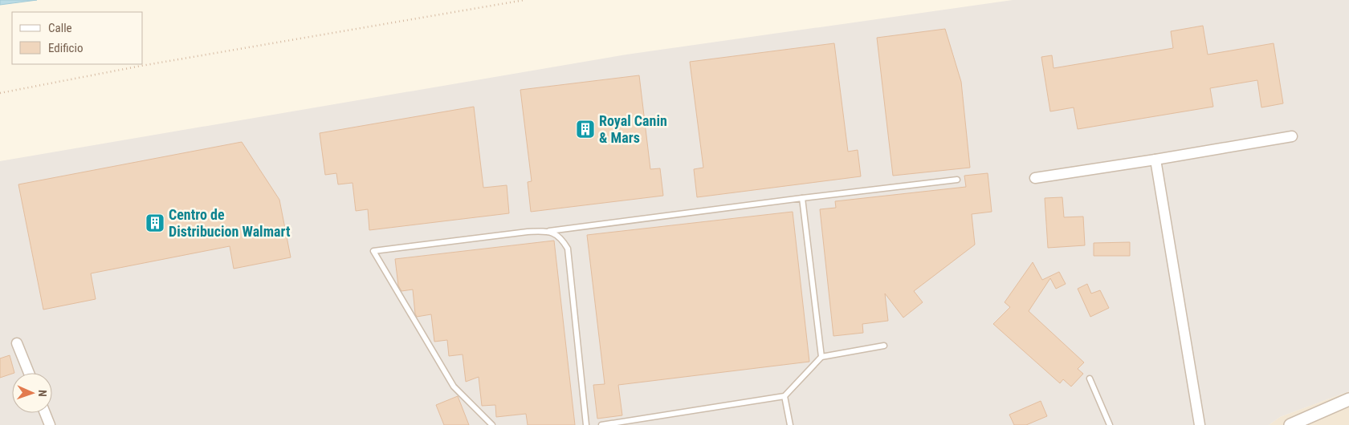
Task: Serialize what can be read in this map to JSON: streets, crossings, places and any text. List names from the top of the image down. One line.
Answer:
{"places":{"building":["Royal Canin & Mars","Centro de Distribucion Walmart"]},"legend":["Calle","Edificio"],"north":"right"}
